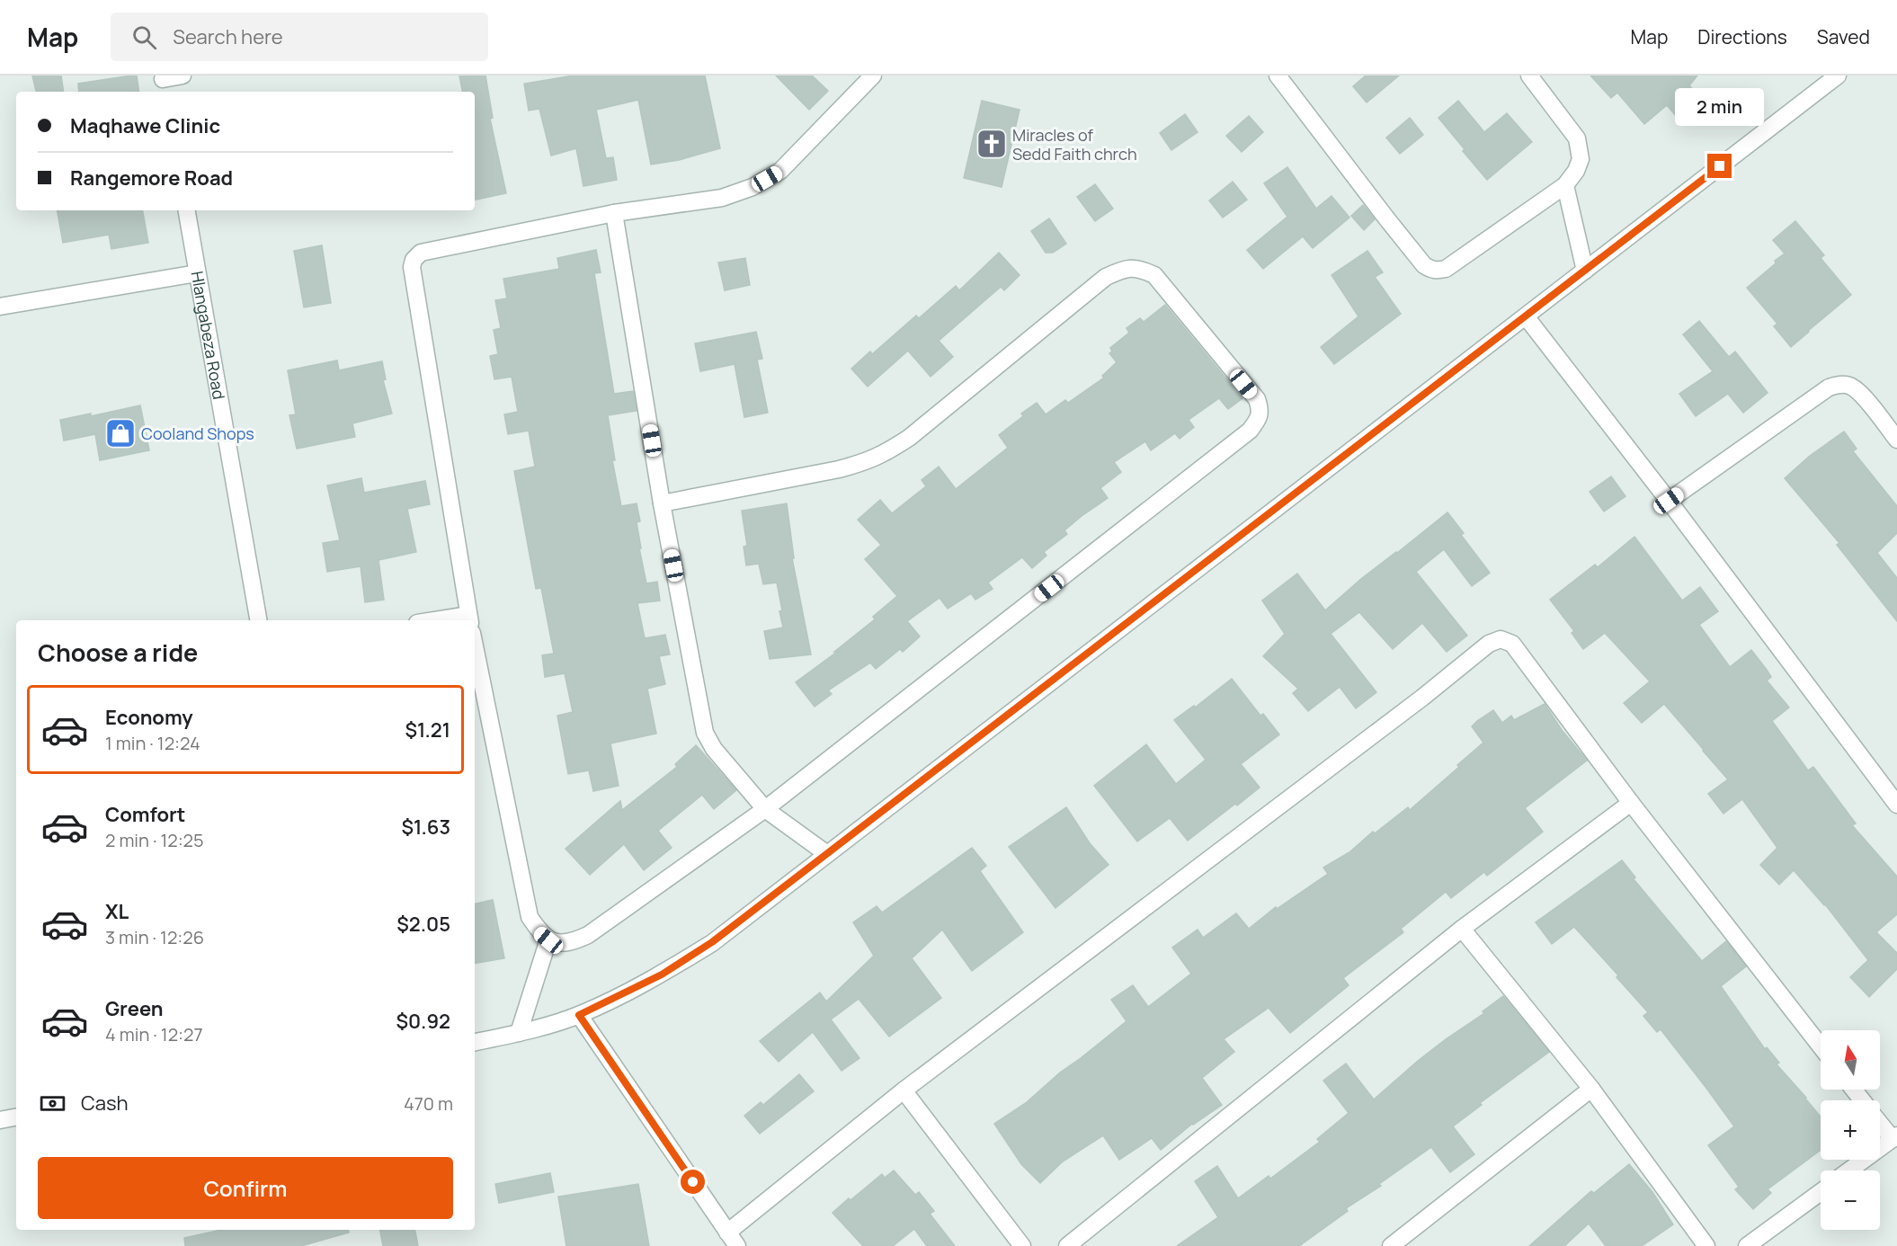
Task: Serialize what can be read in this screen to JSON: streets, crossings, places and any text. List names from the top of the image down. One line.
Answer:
{"streets":{"street":["Hlangabeza Road"]},"places":{"church":["Miracles of Sedd Faith chrch"],"shop":["Cooland Shops"]},"north":"top","page":{"header":"Map","search":"Search here","nav":["Map","Directions","Saved"],"bubble":"2 min","banner":["Maqhawe Clinic","Rangemore Road"],"heading":"Choose a ride","list":[{"name":"Economy","note":"1 min · 12:24","value":"$1.21"},{"name":"Comfort","note":"2 min · 12:25","value":"$1.63"},{"name":"XL","note":"3 min · 12:26","value":"$2.05"},{"name":"Green","note":"4 min · 12:27","value":"$0.92"}],"map_buttons":["+","−"],"pay":["Cash","470 m"],"buttons":"Confirm"}}
